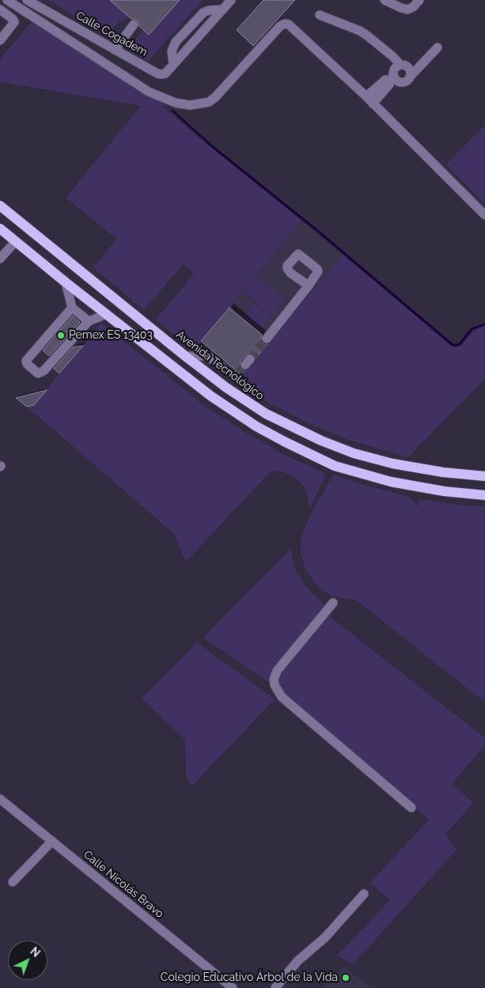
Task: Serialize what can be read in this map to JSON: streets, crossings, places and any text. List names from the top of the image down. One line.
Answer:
{"streets":{"main road":["Avenida Tecnológico"],"street":["Calle Cogadem","Calle Nicolás Bravo"]},"places":["Pemex ES 13403","Colegio Educativo Árbol de la Vida"],"north":"top right"}
